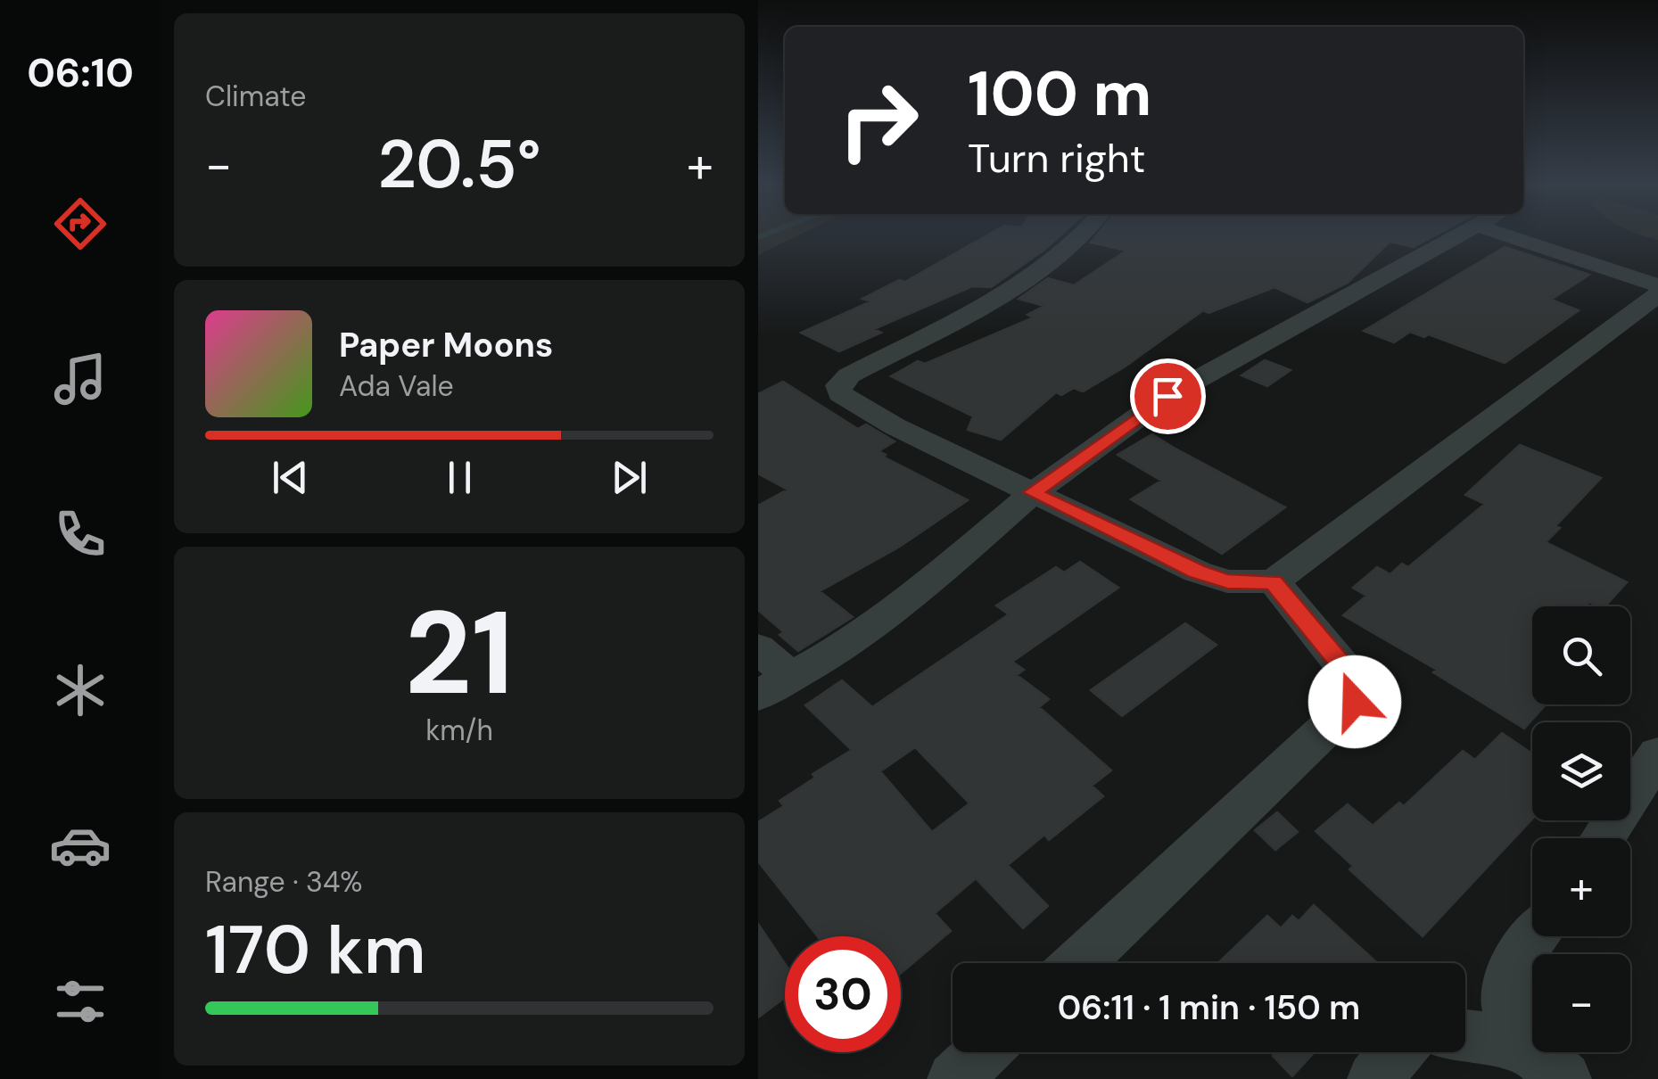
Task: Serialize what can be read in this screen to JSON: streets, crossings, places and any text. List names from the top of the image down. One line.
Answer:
{"page":{"tabs":"06:10","tile":["Climate",["21","km/h"],["Range · 34%","170 km"]],"turn":["100 m","Turn right"],"heat":["−","20.5°","+"],"song":["Paper Moons","Ada Vale"],"map_buttons":["+","−"],"limit":"30","trip":"06:11 · 1 min · 150 m"}}
